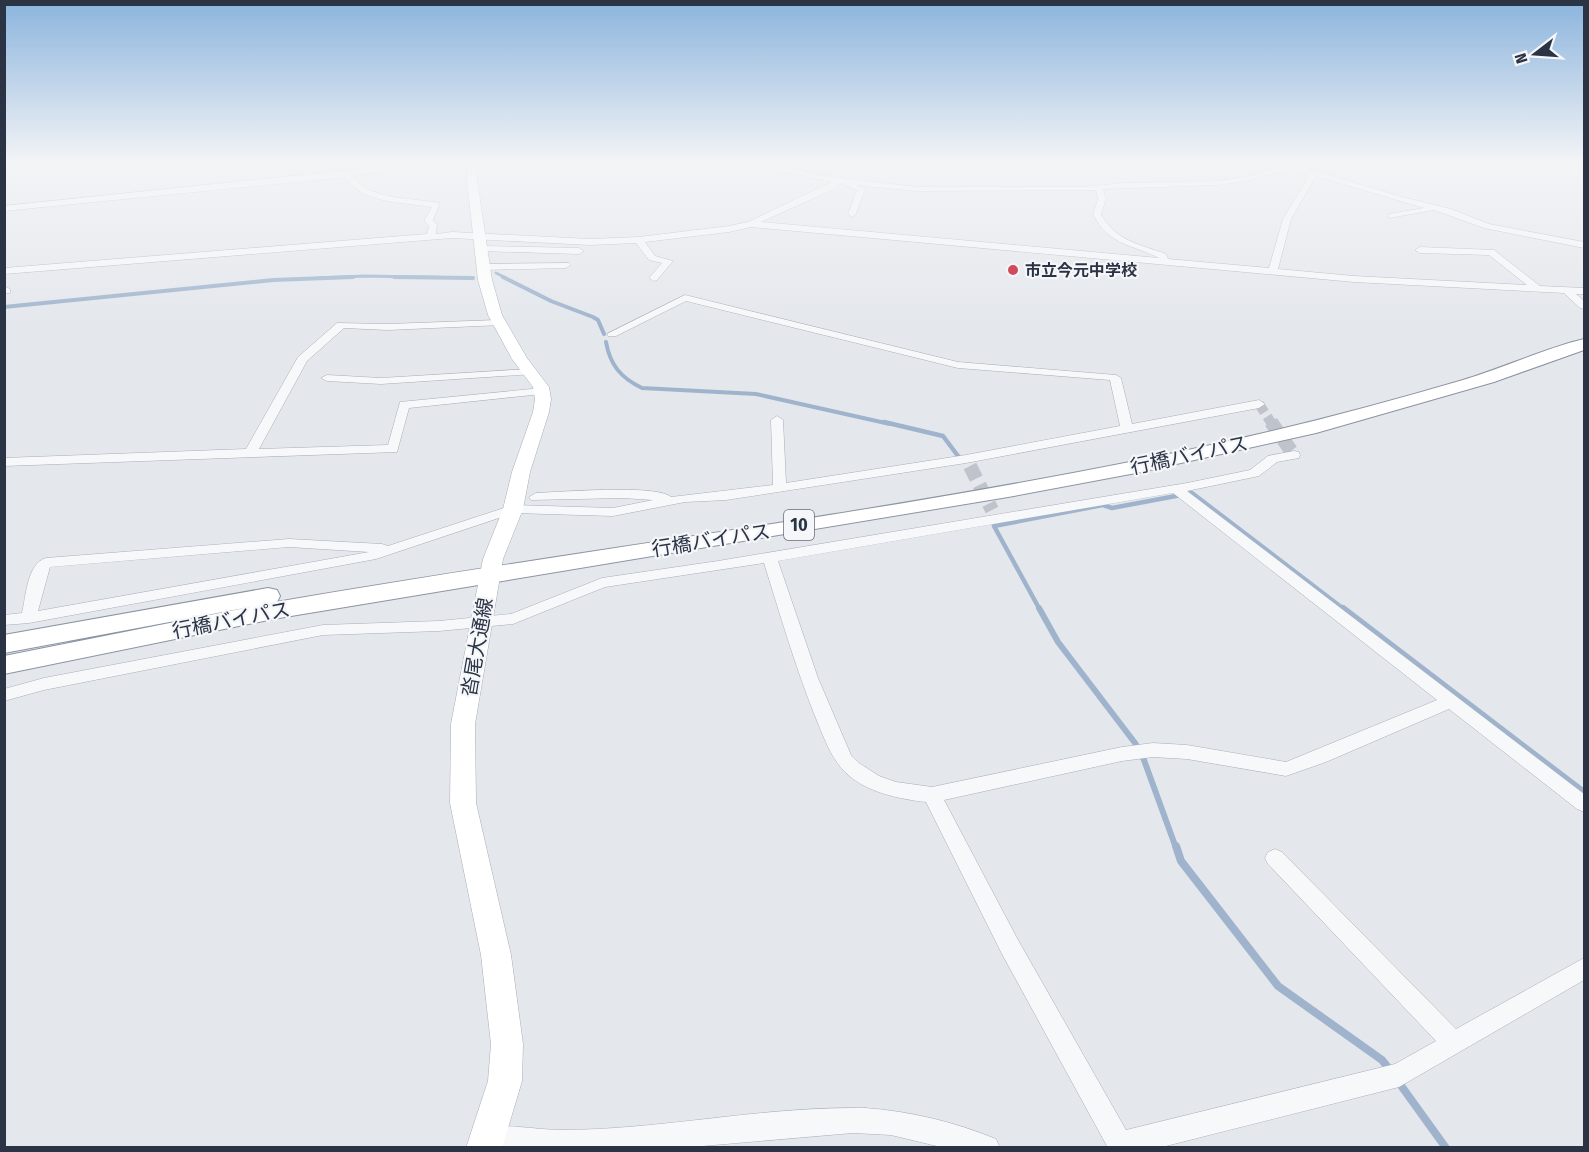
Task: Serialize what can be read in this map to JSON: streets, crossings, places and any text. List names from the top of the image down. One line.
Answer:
{"streets":{"highway":["行橋バイパス","10"],"main road":["沓尾大通線"]},"crossings":[["行橋バイパス","沓尾大通線"]],"places":["市立今元中学校"],"north":"left"}
